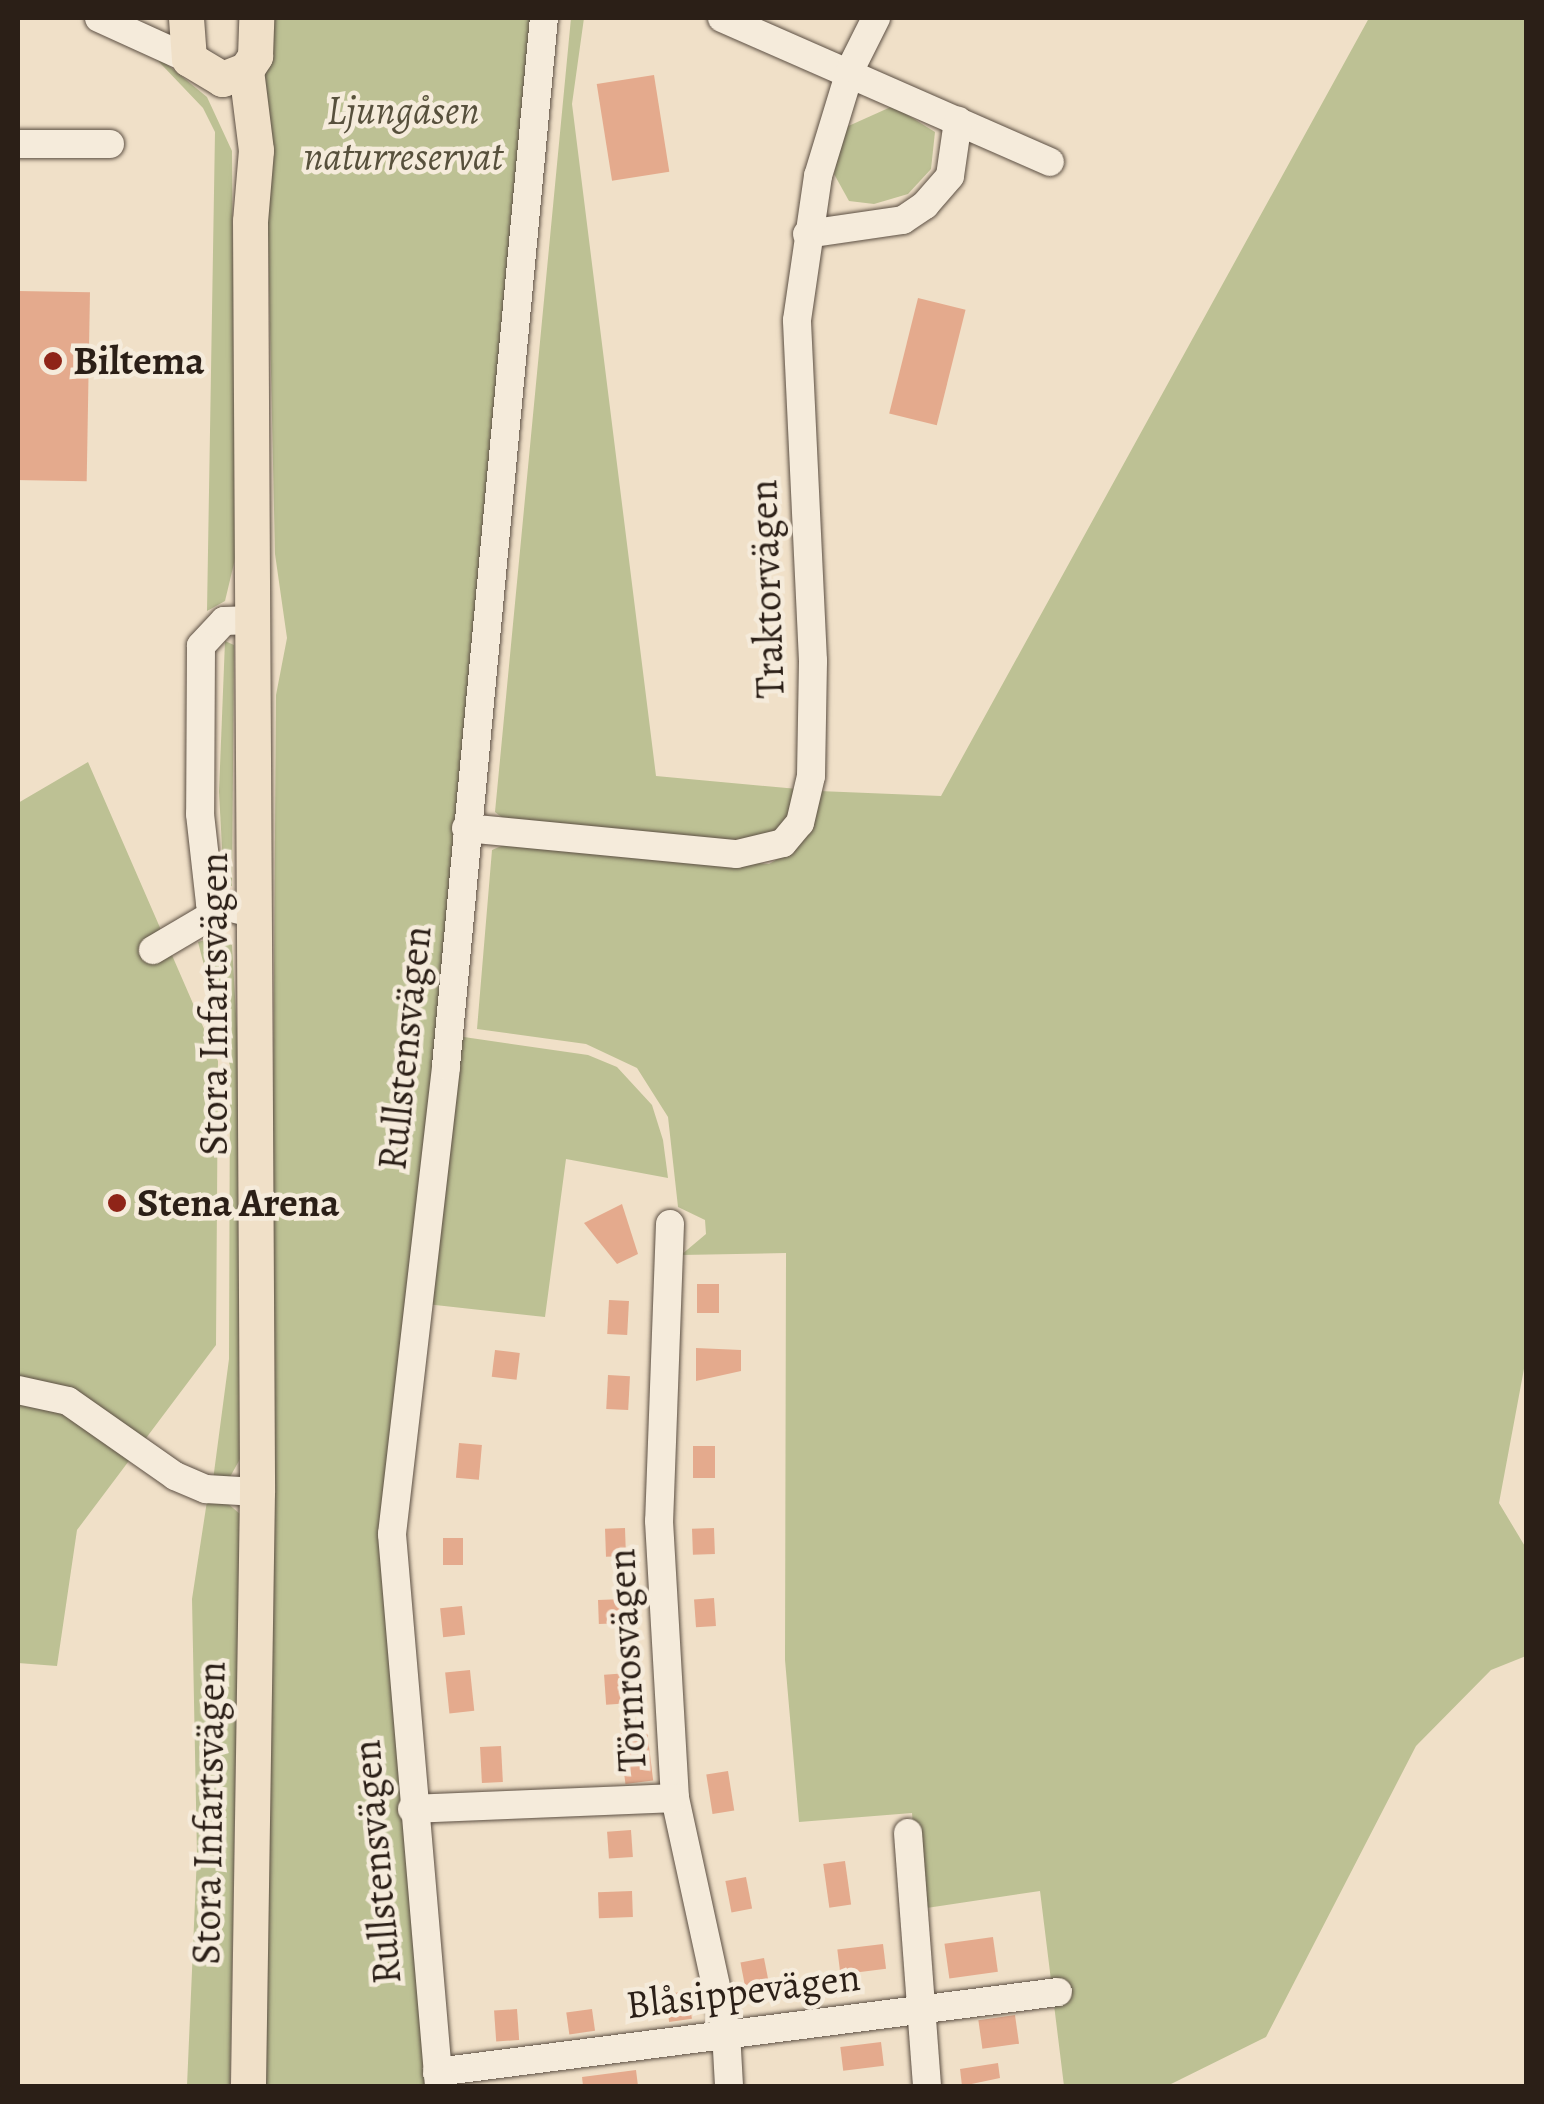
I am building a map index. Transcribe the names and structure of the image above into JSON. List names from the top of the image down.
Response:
{
  "streets": {
    "main road": ["Stora Infartsvägen"],
    "street": [
      "Traktorvägen",
      "Rullstensvägen",
      "Törnrosvägen",
      "Blåsippevägen"
    ]
  },
  "crossings": [
    ["Traktorvägen", "Rullstensvägen"],
    ["Rullstensvägen", "Blåsippevägen"],
    ["Törnrosvägen", "Blåsippevägen"]
  ],
  "parks": ["Ljungåsen naturreservat"],
  "places": ["Biltema", "Stena Arena"]
}
